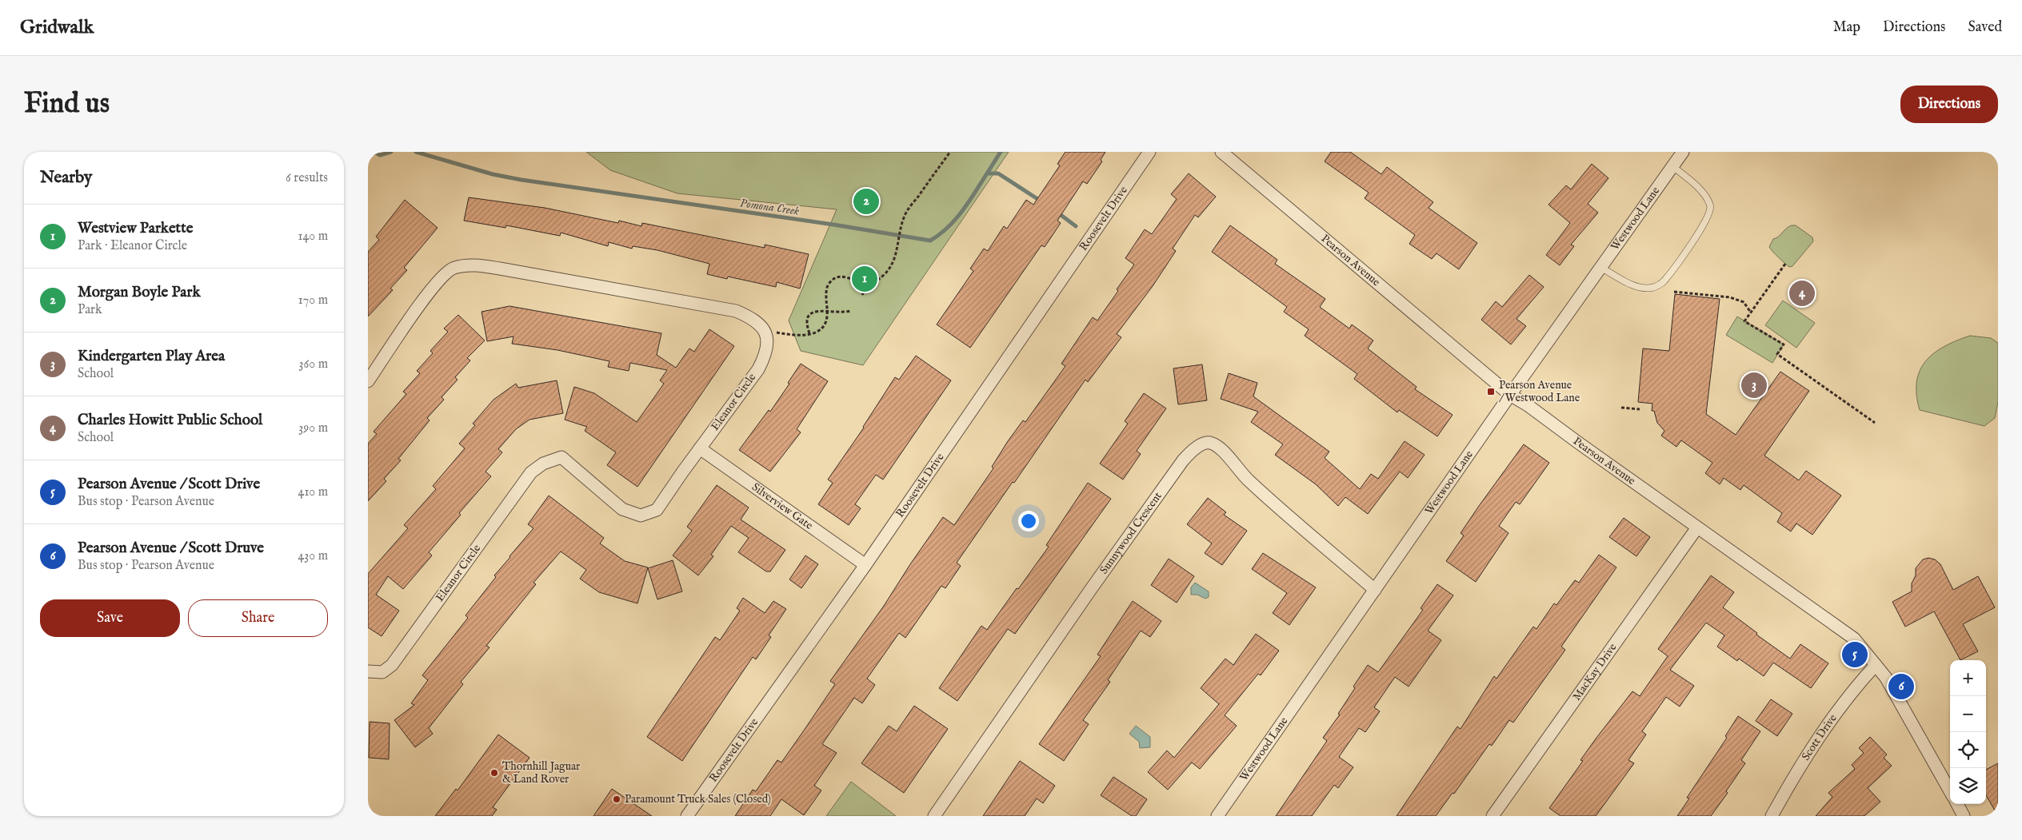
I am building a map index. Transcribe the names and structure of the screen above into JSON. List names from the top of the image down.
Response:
{
  "streets": {
    "street": [
      "Roosevelt Drive",
      "Westwood Lane",
      "Pearson Avenue",
      "Eleanor Circle",
      "Silverview Gate",
      "Sunnywood Crescent",
      "MacKay Drive",
      "Scott Drive"
    ]
  },
  "crossings": [
    ["Roosevelt Drive", "Silverview Gate"],
    ["Westwood Lane", "Pearson Avenue"],
    ["Westwood Lane", "Sunnywood Crescent"],
    ["Pearson Avenue", "MacKay Drive"],
    ["Pearson Avenue", "Scott Drive"],
    ["Eleanor Circle", "Silverview Gate"]
  ],
  "water": ["Pomona Creek"],
  "places": {
    "transit": ["Pearson Avenue / Westwood Lane"],
    "other": ["Thornhill Jaguar & Land Rover", "Paramount Truck Sales (Closed)"]
  },
  "page": {
    "header": "Gridwalk",
    "nav": ["Map", "Directions", "Saved"],
    "buttons": [
      "Directions",
      ["Save", "Share"]
    ],
    "title": "Find us",
    "heading": ["Nearby", "6 results"],
    "pins": [
      "2",
      "1",
      "4",
      "3",
      "5",
      "6"
    ],
    "list": [
      {
        "mark": "1",
        "name": "Westview Parkette",
        "note": "Park · Eleanor Circle",
        "value": "140 m"
      },
      {
        "mark": "2",
        "name": "Morgan Boyle Park",
        "note": "Park",
        "value": "170 m"
      },
      {
        "mark": "3",
        "name": "Kindergarten Play Area",
        "note": "School",
        "value": "360 m"
      },
      {
        "mark": "4",
        "name": "Charles Howitt Public School",
        "note": "School",
        "value": "390 m"
      },
      {
        "mark": "5",
        "name": "Pearson Avenue / Scott Drive",
        "note": "Bus stop · Pearson Avenue",
        "value": "410 m"
      },
      {
        "mark": "6",
        "name": "Pearson Avenue / Scott Druve",
        "note": "Bus stop · Pearson Avenue",
        "value": "430 m"
      }
    ],
    "map_buttons": ["+", "−"]
  }
}
